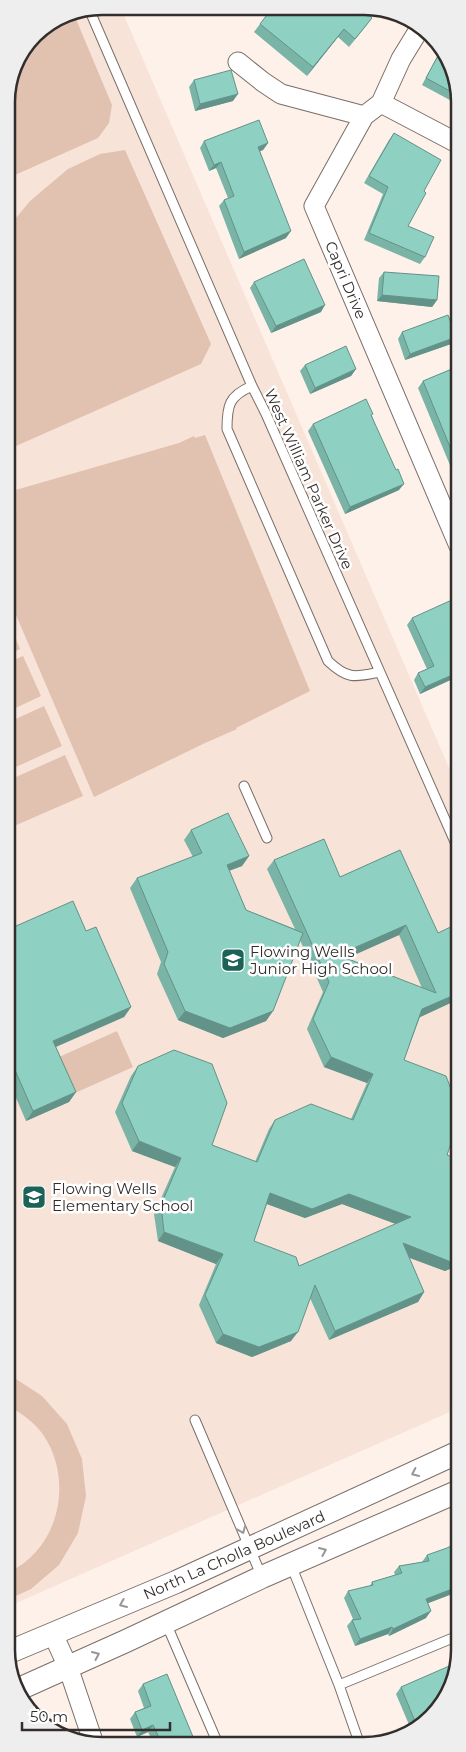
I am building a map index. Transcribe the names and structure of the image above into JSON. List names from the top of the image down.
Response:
{
  "streets": {
    "street": ["Capri Drive", "North La Cholla Boulevard"],
    "lane": ["West William Parker Drive"]
  },
  "places": {
    "school or university": ["Flowing Wells Junior High School", "Flowing Wells Elementary School"]
  },
  "scale_bar": "50 m"
}
